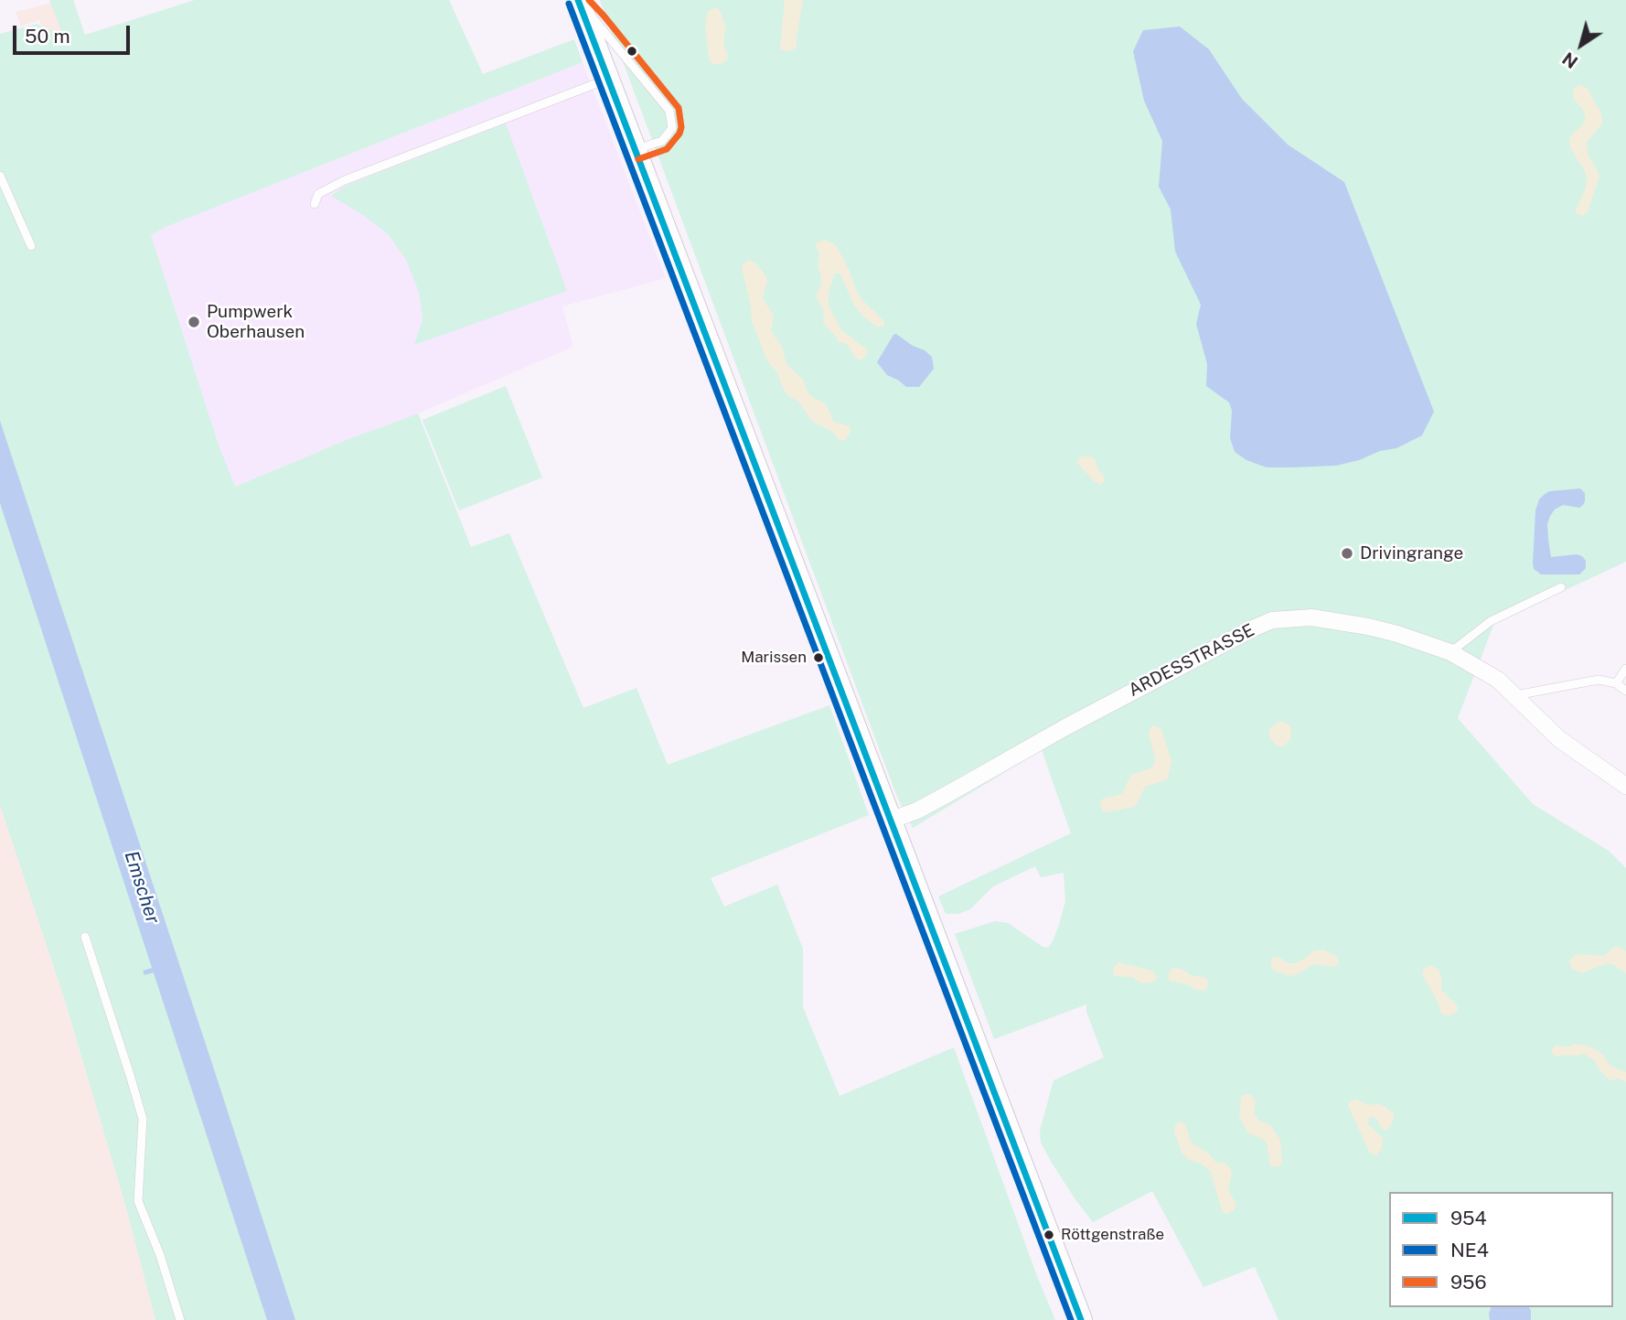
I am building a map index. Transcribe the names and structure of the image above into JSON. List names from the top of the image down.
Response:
{
  "streets": {
    "street": ["ARDESSTRASSE"]
  },
  "water": ["Emscher"],
  "places": [
    "Pumpwerk Oberhausen",
    "Drivingrange",
    "Marissen",
    "Röttgenstraße"
  ],
  "lines": ["transit line 954", "transit line 956", "transit line NE4"],
  "legend": ["954", "NE4", "956"],
  "scale_bar": "50 m",
  "north": "bottom left"
}
